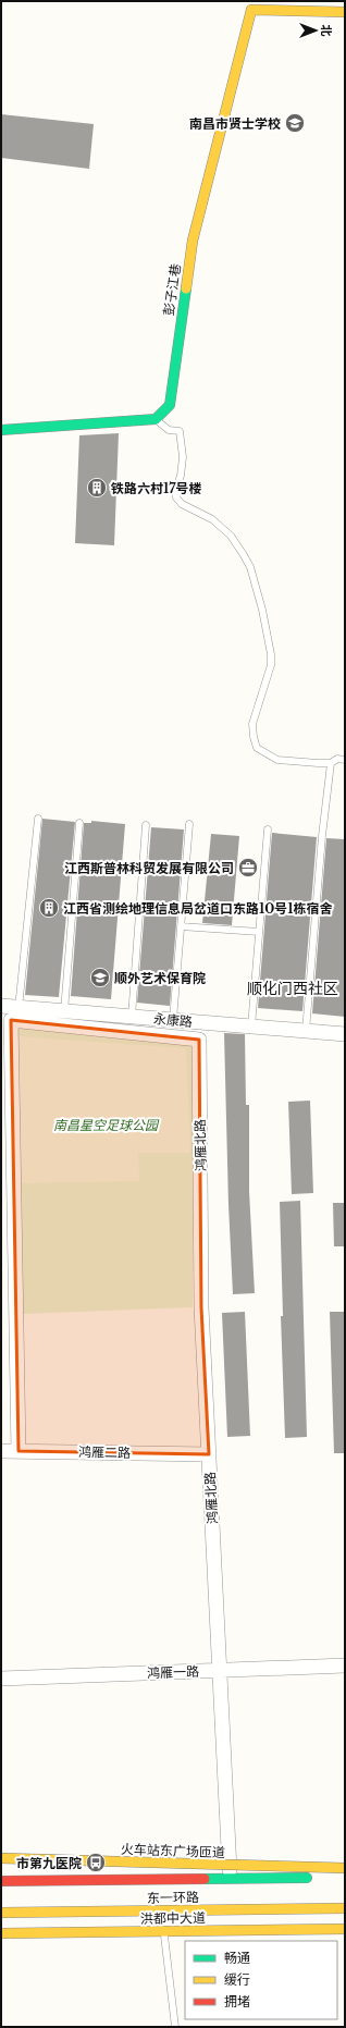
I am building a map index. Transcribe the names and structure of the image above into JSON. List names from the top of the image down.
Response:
{
  "streets": {
    "main road": [
      "彭子江巷",
      "火车站东广场匝道",
      "东一环路",
      "洪都中大道"
    ],
    "street": [
      "永康路",
      "鸿雁北路",
      "鸿雁二路",
      "鸿雁一路"
    ]
  },
  "crossings": [
    ["鸿雁北路", "鸿雁二路"],
    ["鸿雁北路", "鸿雁一路"]
  ],
  "districts": ["顺化门西社区"],
  "parks": ["南昌星空足球公园"],
  "places": {
    "school or university": ["南昌市贤士学校", "顺外艺术保育院"],
    "building": ["铁路六村17号楼", "江西省测绘地理信息局岔道口东路10号1栋宿舍"],
    "office": ["江西斯普林科贸发展有限公司"],
    "bus stop": ["市第九医院"]
  },
  "legend": ["畅通", "缓行", "拥堵"],
  "north": "right"
}
